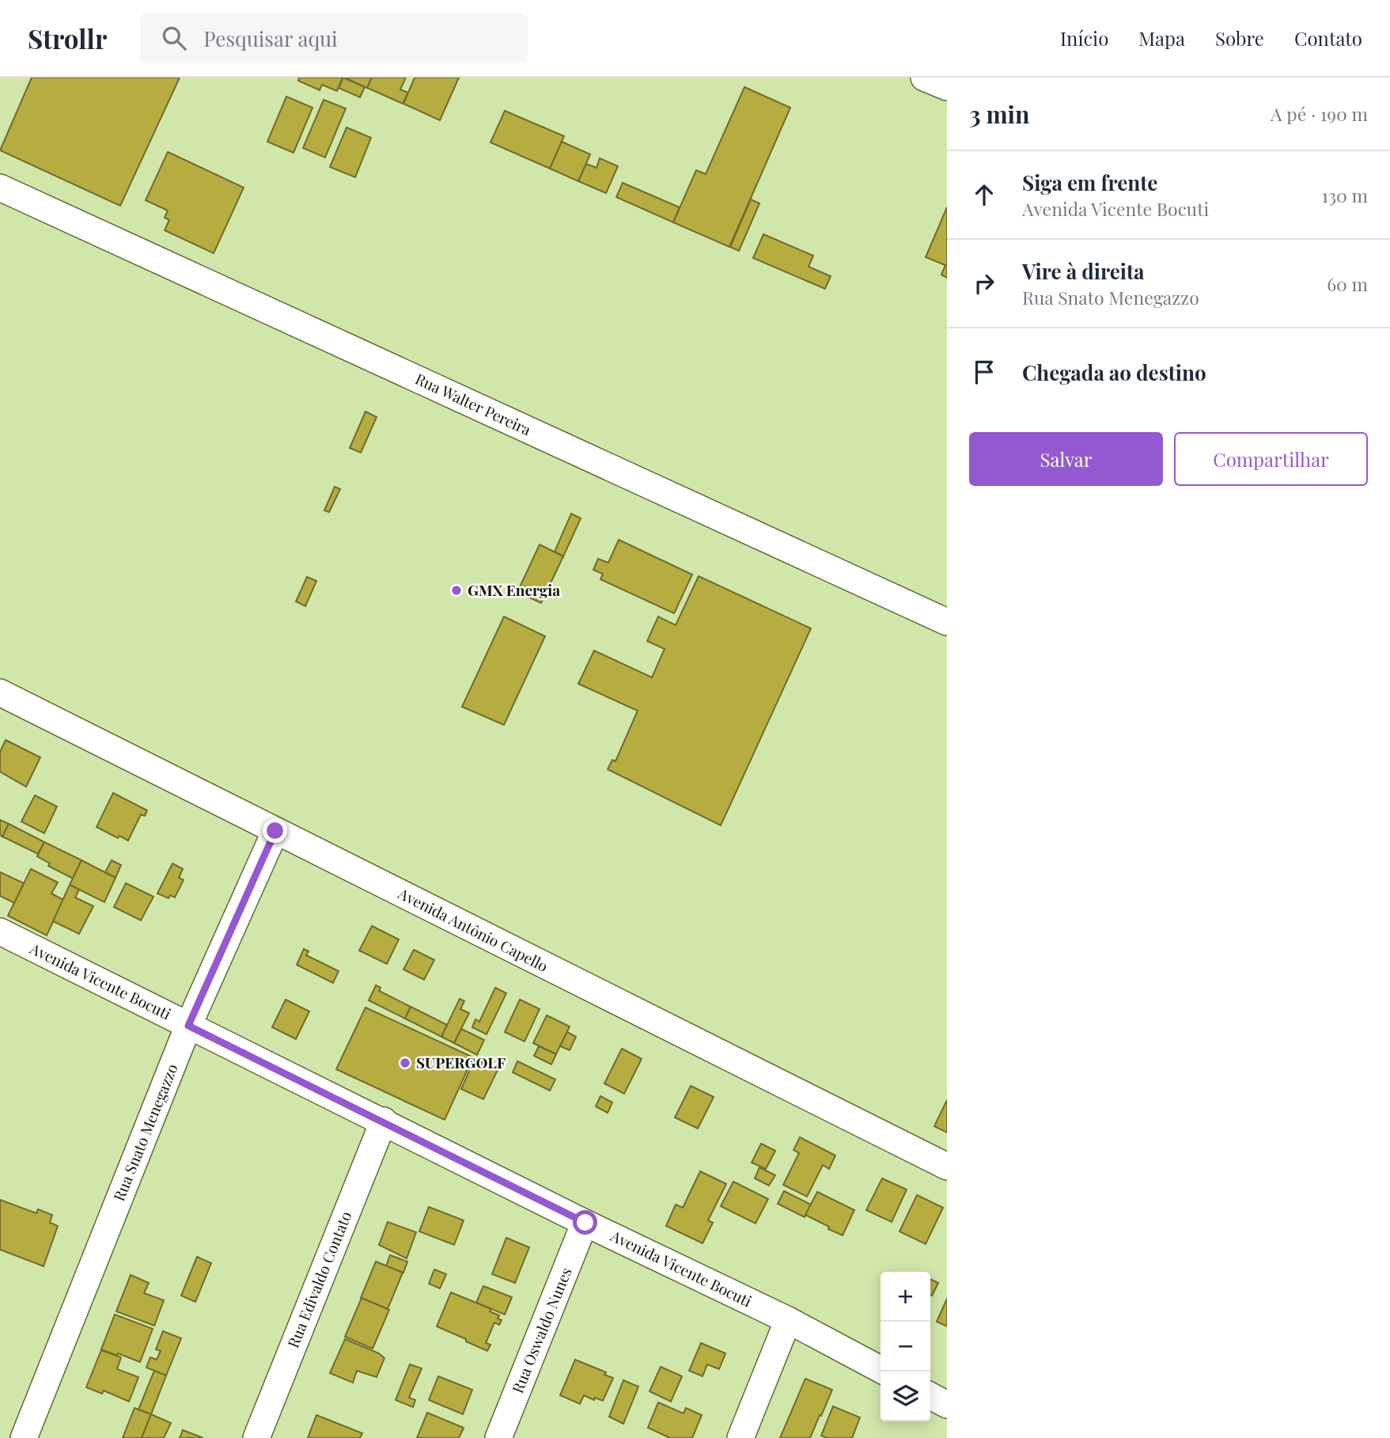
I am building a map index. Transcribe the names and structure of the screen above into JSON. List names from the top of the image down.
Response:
{
  "streets": {
    "street": [
      "Rua Walter Pereira",
      "Avenida Antônio Capello",
      "Avenida Vicente Bocuti",
      "Rua Snato Menegazzo",
      "Rua Edivaldo Contato",
      "Rua Oswaldo Nunes"
    ]
  },
  "crossings": [
    ["Avenida Antônio Capello", "Rua Snato Menegazzo"],
    ["Avenida Vicente Bocuti", "Rua Snato Menegazzo"],
    ["Avenida Vicente Bocuti", "Rua Edivaldo Contato"],
    ["Avenida Vicente Bocuti", "Rua Oswaldo Nunes"]
  ],
  "places": ["GMX Energia", "SUPERGOLF"],
  "page": {
    "header": "Strollr",
    "search": "Pesquisar aqui",
    "nav": [
      "Início",
      "Mapa",
      "Sobre",
      "Contato"
    ],
    "heading": ["3 min", "A pé · 190 m"],
    "list": [
      ["Siga em frente", "Avenida Vicente Bocuti", "130 m"],
      ["Vire à direita", "Rua Snato Menegazzo", "60 m"],
      "Chegada ao destino"
    ],
    "buttons": ["Salvar", "Compartilhar"],
    "map_buttons": ["+", "−"]
  }
}
